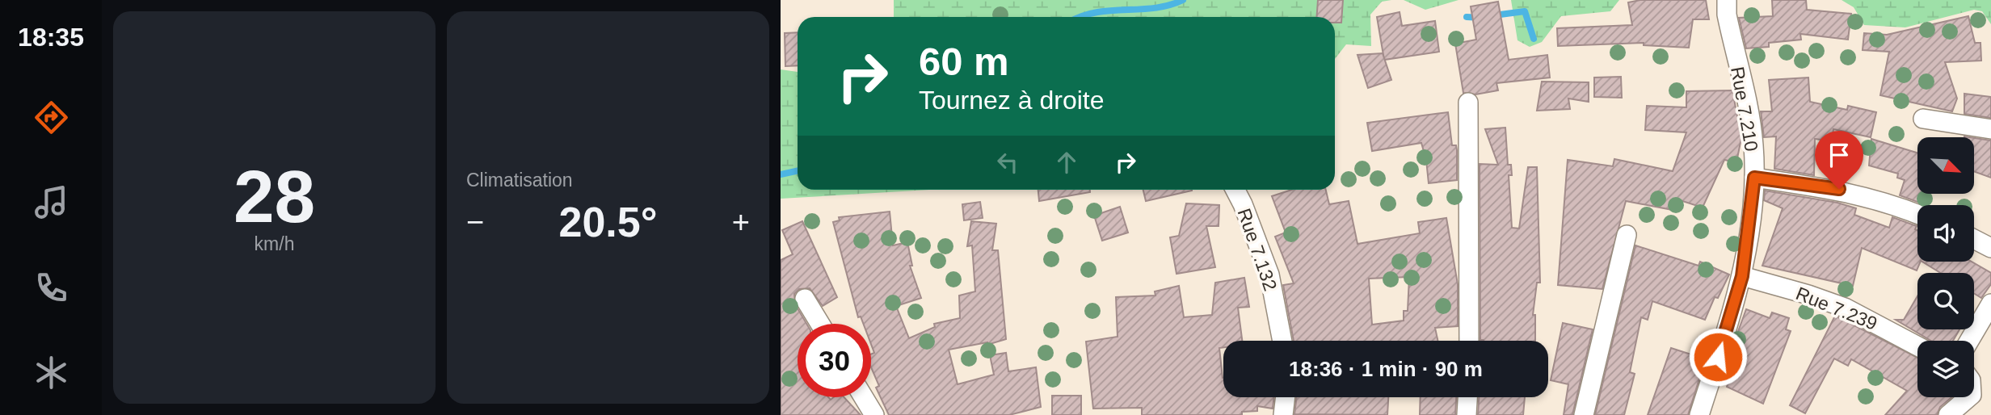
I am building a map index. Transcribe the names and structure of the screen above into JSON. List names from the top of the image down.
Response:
{
  "streets": {
    "street": ["Rue 7.210", "Rue 7.132", "Rue 7.239"]
  },
  "crossings": [
    ["Rue 7.210", "Rue 7.239"]
  ],
  "north": "bottom right",
  "page": {
    "tabs": "18:35",
    "tile": [
      ["28", "km/h"],
      "Climatisation"
    ],
    "turn": ["60 m", "Tournez à droite"],
    "heat": ["−", "20.5°", "+"],
    "limit": "30",
    "trip": "18:36 · 1 min · 90 m"
  }
}
